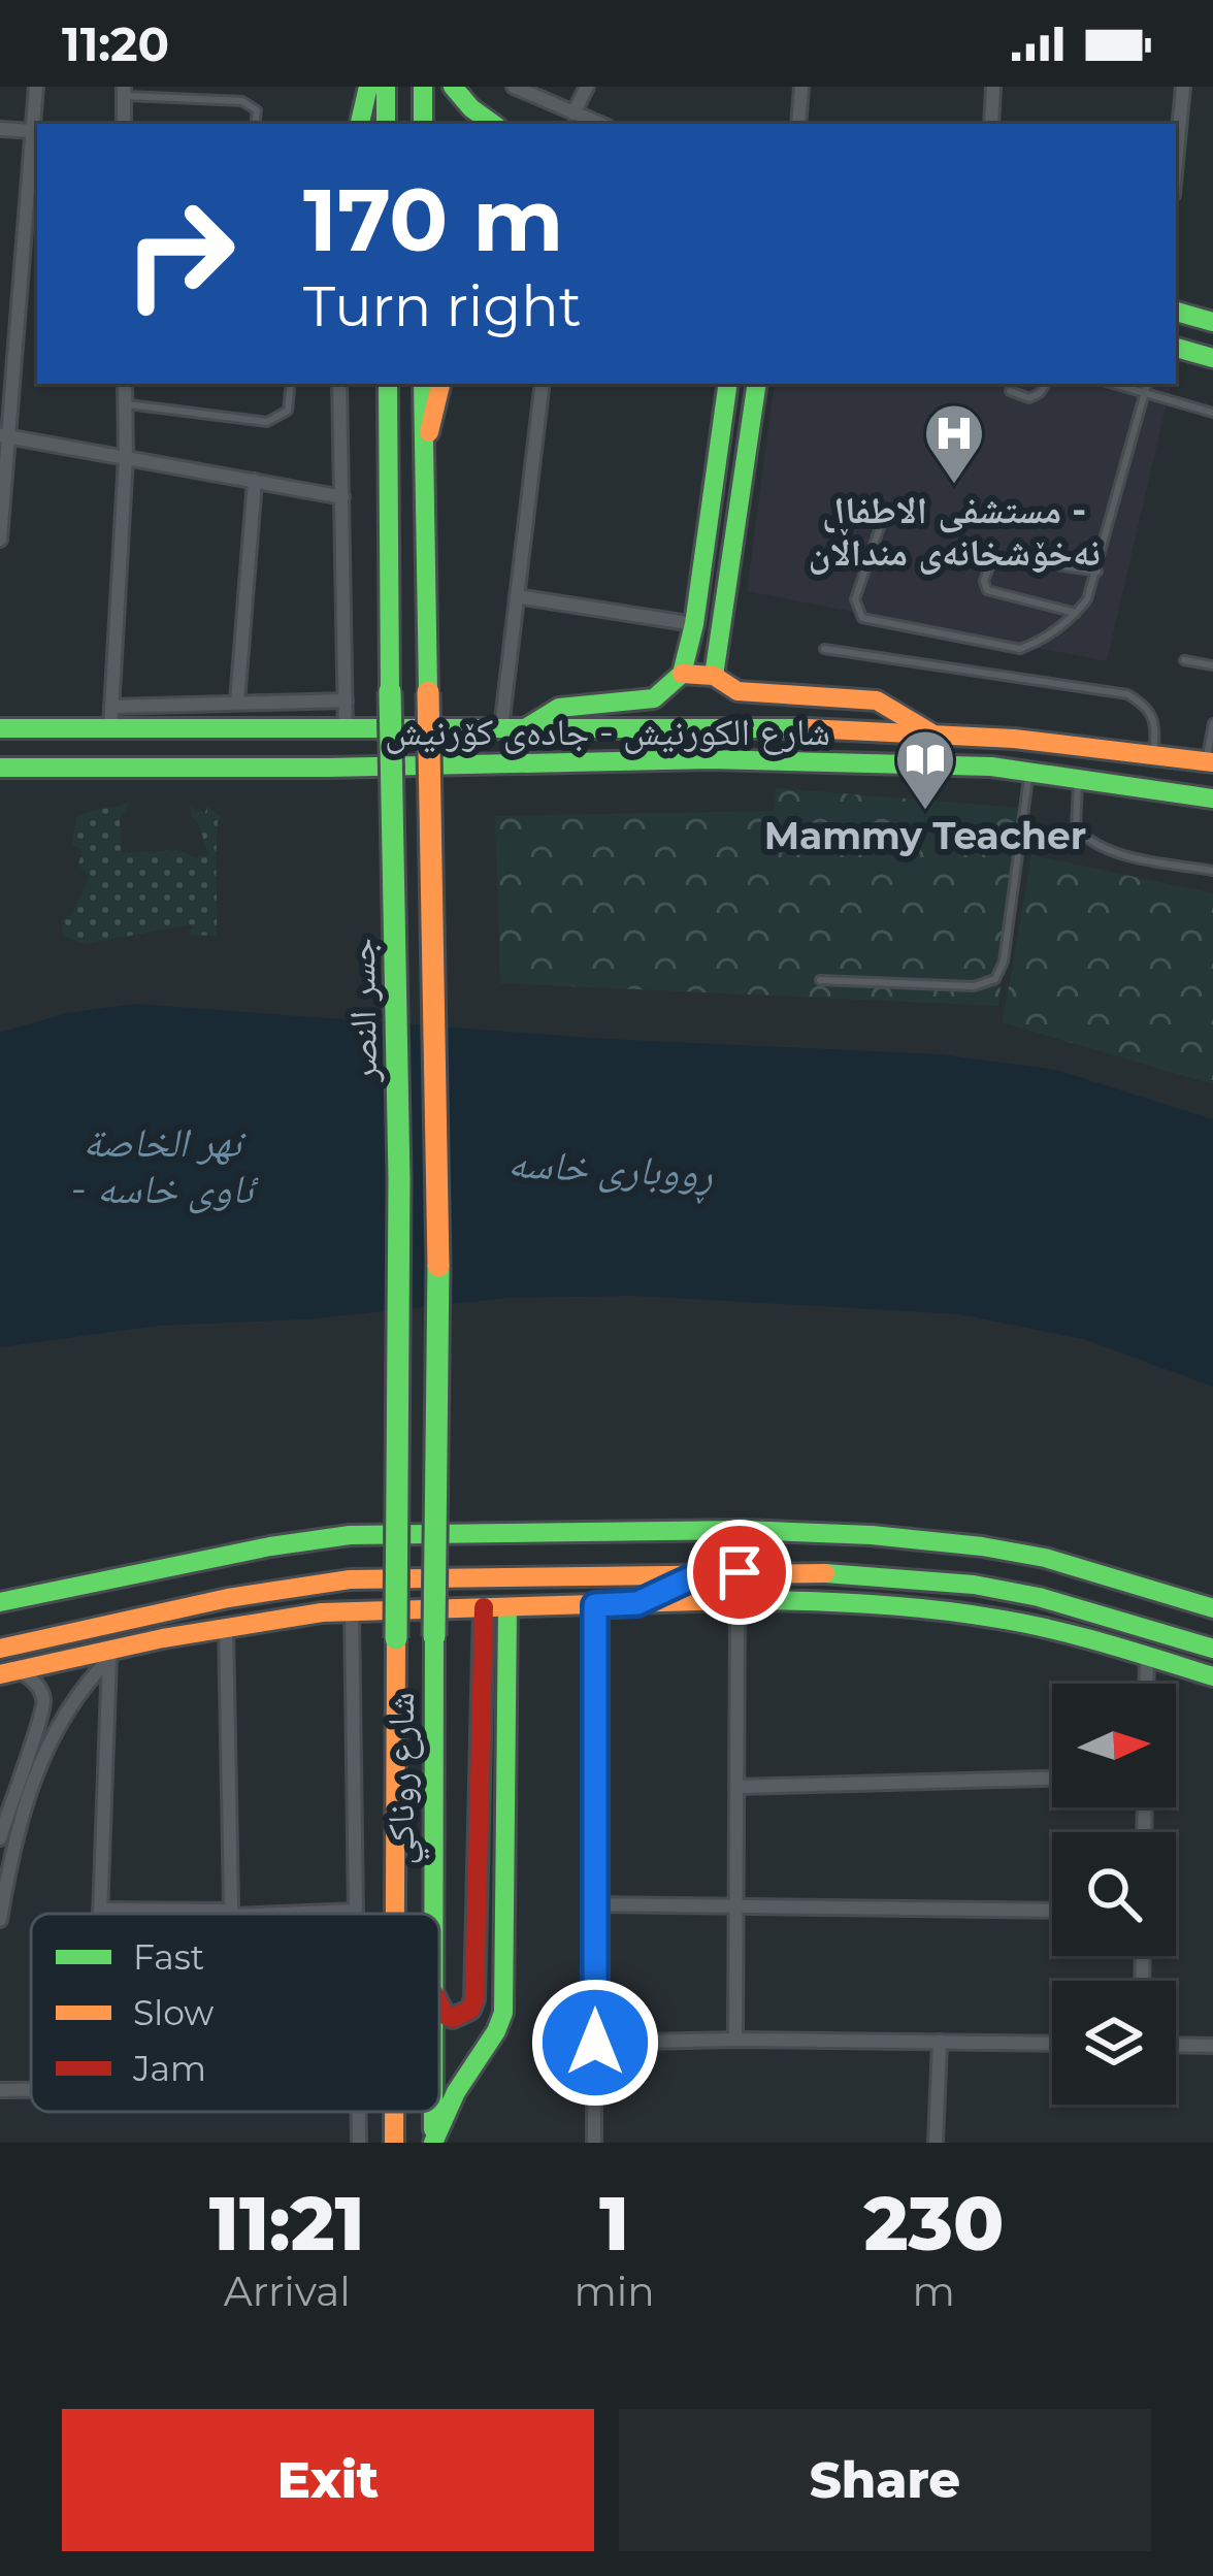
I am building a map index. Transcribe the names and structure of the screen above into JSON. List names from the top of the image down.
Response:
{
  "streets": {
    "main road": ["شارع الكورنيش - جادەی کۆرنیش", "جسر النصر", "شارع روناكي"]
  },
  "crossings": [
    ["جسر النصر", "شارع روناكي"]
  ],
  "water": ["نهر الخاصة - ئاوی خاسە", "ڕووباری خاسە"],
  "places": {
    "hospital": ["مستشفى الاطفال - نەخۆشخانەی منداڵان"],
    "library": ["Mammy Teacher"]
  },
  "legend": ["Fast", "Slow", "Jam"],
  "north": "right",
  "page": {
    "status": "11:20",
    "turn": ["170 m", "Turn right"],
    "eta": [
      "11:21",
      "Arrival",
      "1",
      "min",
      "230",
      "m"
    ],
    "buttons": ["Exit", "Share"]
  }
}
